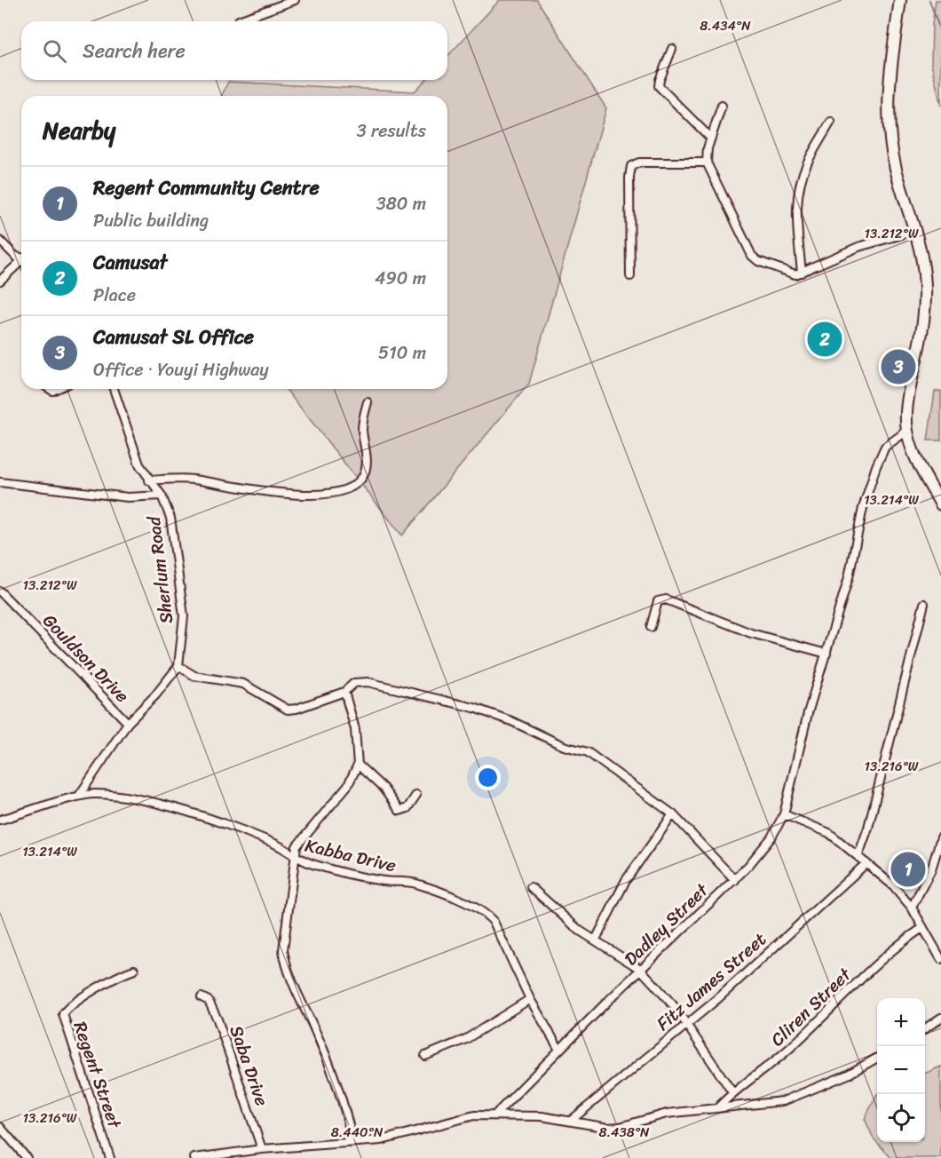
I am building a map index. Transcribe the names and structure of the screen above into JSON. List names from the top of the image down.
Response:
{
  "streets": {
    "street": [
      "Sherlum Road",
      "Gouldson Drive",
      "Kabba Drive",
      "Dadley Street",
      "Fitz James Street",
      "Cliren Street",
      "Saba Drive",
      "Regent Street"
    ]
  },
  "crossings": [
    ["Kabba Drive", "Dadley Street"]
  ],
  "page": {
    "search": "Search here",
    "heading": ["Nearby", "3 results"],
    "list": [
      {
        "mark": "1",
        "name": "Regent Community Centre",
        "note": "Public building",
        "value": "380 m"
      },
      {
        "mark": "2",
        "name": "Camusat",
        "note": "Place",
        "value": "490 m"
      },
      {
        "mark": "3",
        "name": "Camusat SL Office",
        "note": "Office · Youyi Highway",
        "value": "510 m"
      }
    ],
    "pins": ["2", "3", "1"],
    "map_buttons": ["+", "−"]
  },
  "coordinates": [
    "8.434°N",
    "13.212°W",
    "13.214°W",
    "13.216°W",
    "8.440°N",
    "8.438°N"
  ]
}
